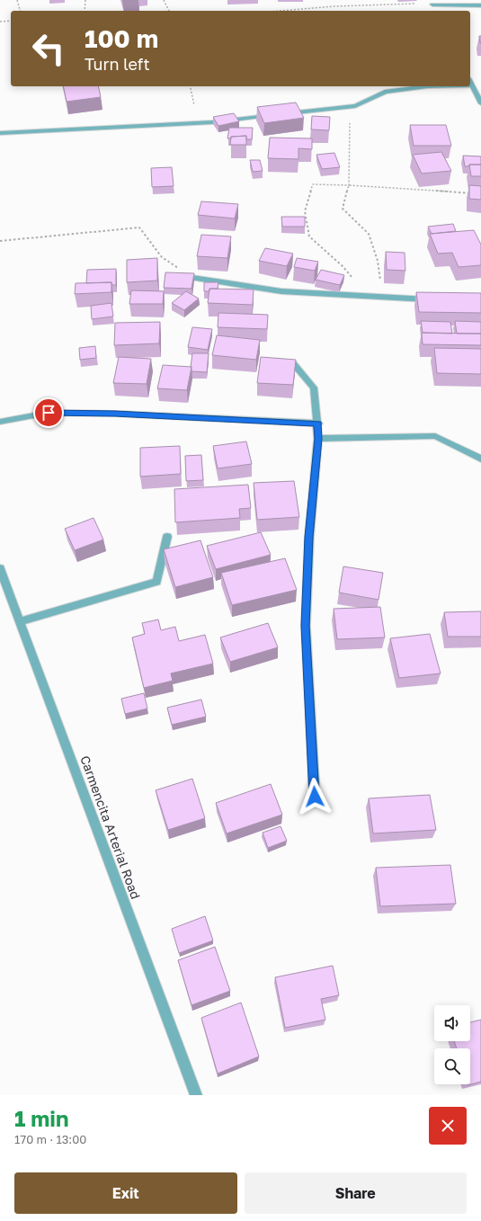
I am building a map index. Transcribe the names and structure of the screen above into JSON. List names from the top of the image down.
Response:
{
  "streets": {
    "street": ["Carmencita Arterial Road"]
  },
  "page": {
    "turn": ["100 m", "Turn left"],
    "heading": ["1 min", "170 m · 13:00"],
    "buttons": ["Exit", "Share"]
  }
}
